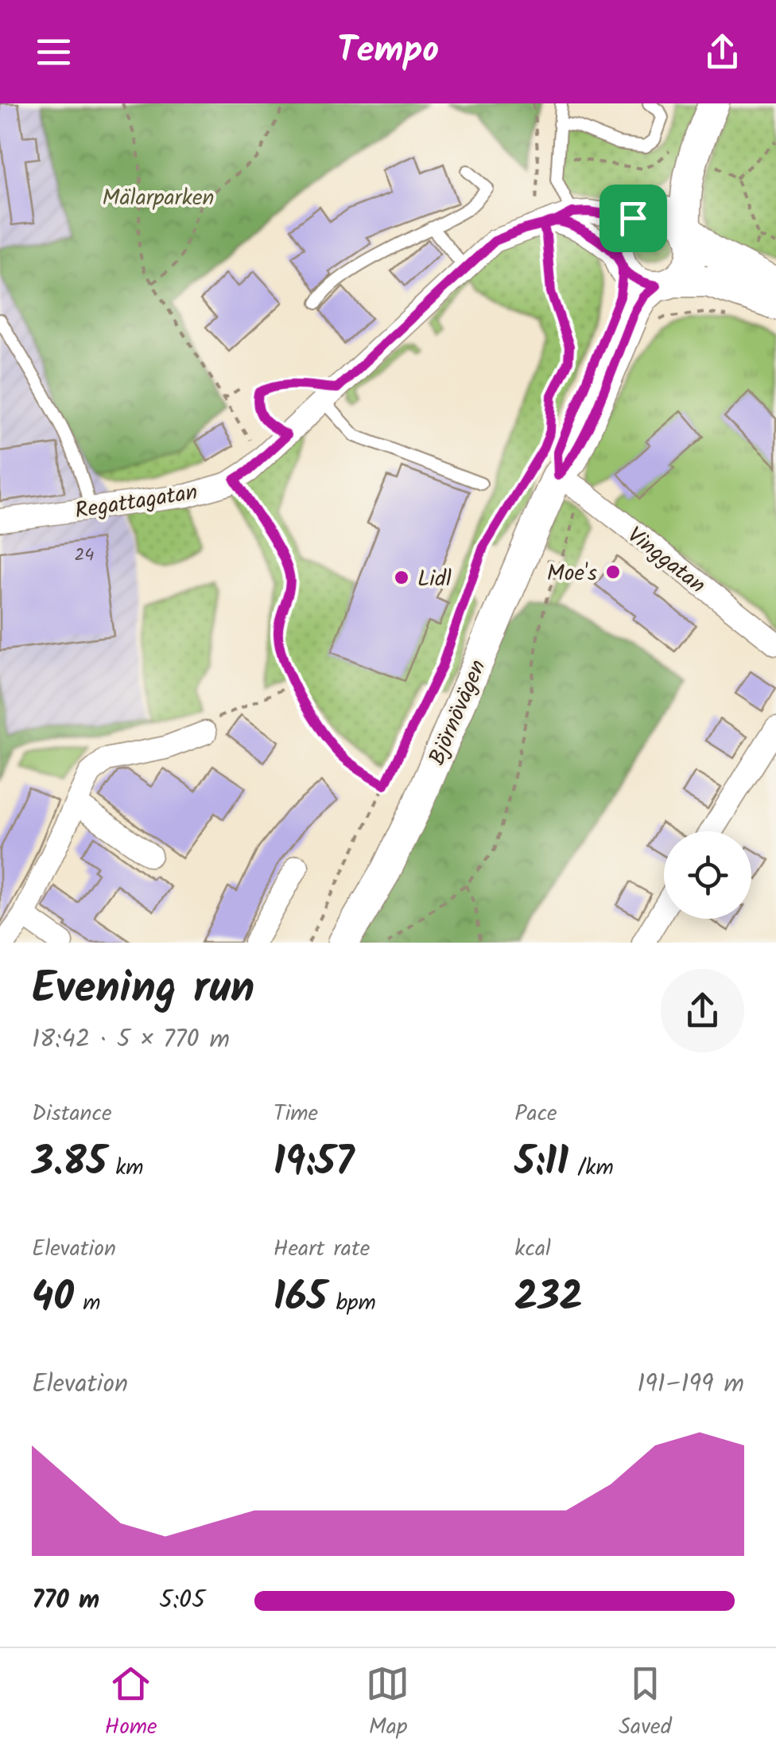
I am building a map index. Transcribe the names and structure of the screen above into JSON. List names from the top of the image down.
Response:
{
  "streets": {
    "main road": ["Björnövägen"],
    "street": ["Regattagatan", "Vinggatan"]
  },
  "crossings": [
    ["Regattagatan", "Björnövägen"],
    ["Vinggatan", "Björnövägen"]
  ],
  "parks": ["Mälarparken"],
  "places": ["Moe's", "Lidl"],
  "house_numbers": ["24"],
  "page": {
    "header": "Tempo",
    "heading": ["Evening run", "18:42 · 5 × 770 m"],
    "stats": [
      ["Distance", "3.85 km"],
      ["Time", "19:57"],
      ["Pace", "5:11 /km"],
      ["Elevation", "40 m"],
      ["Heart rate", "165 bpm"],
      ["kcal", "232"]
    ],
    "chart": ["Elevation", "191–199 m"],
    "list": [
      {
        "name": "770 m",
        "note": "5:05"
      }
    ],
    "tabs": ["Home", "Map", "Saved"]
  }
}
